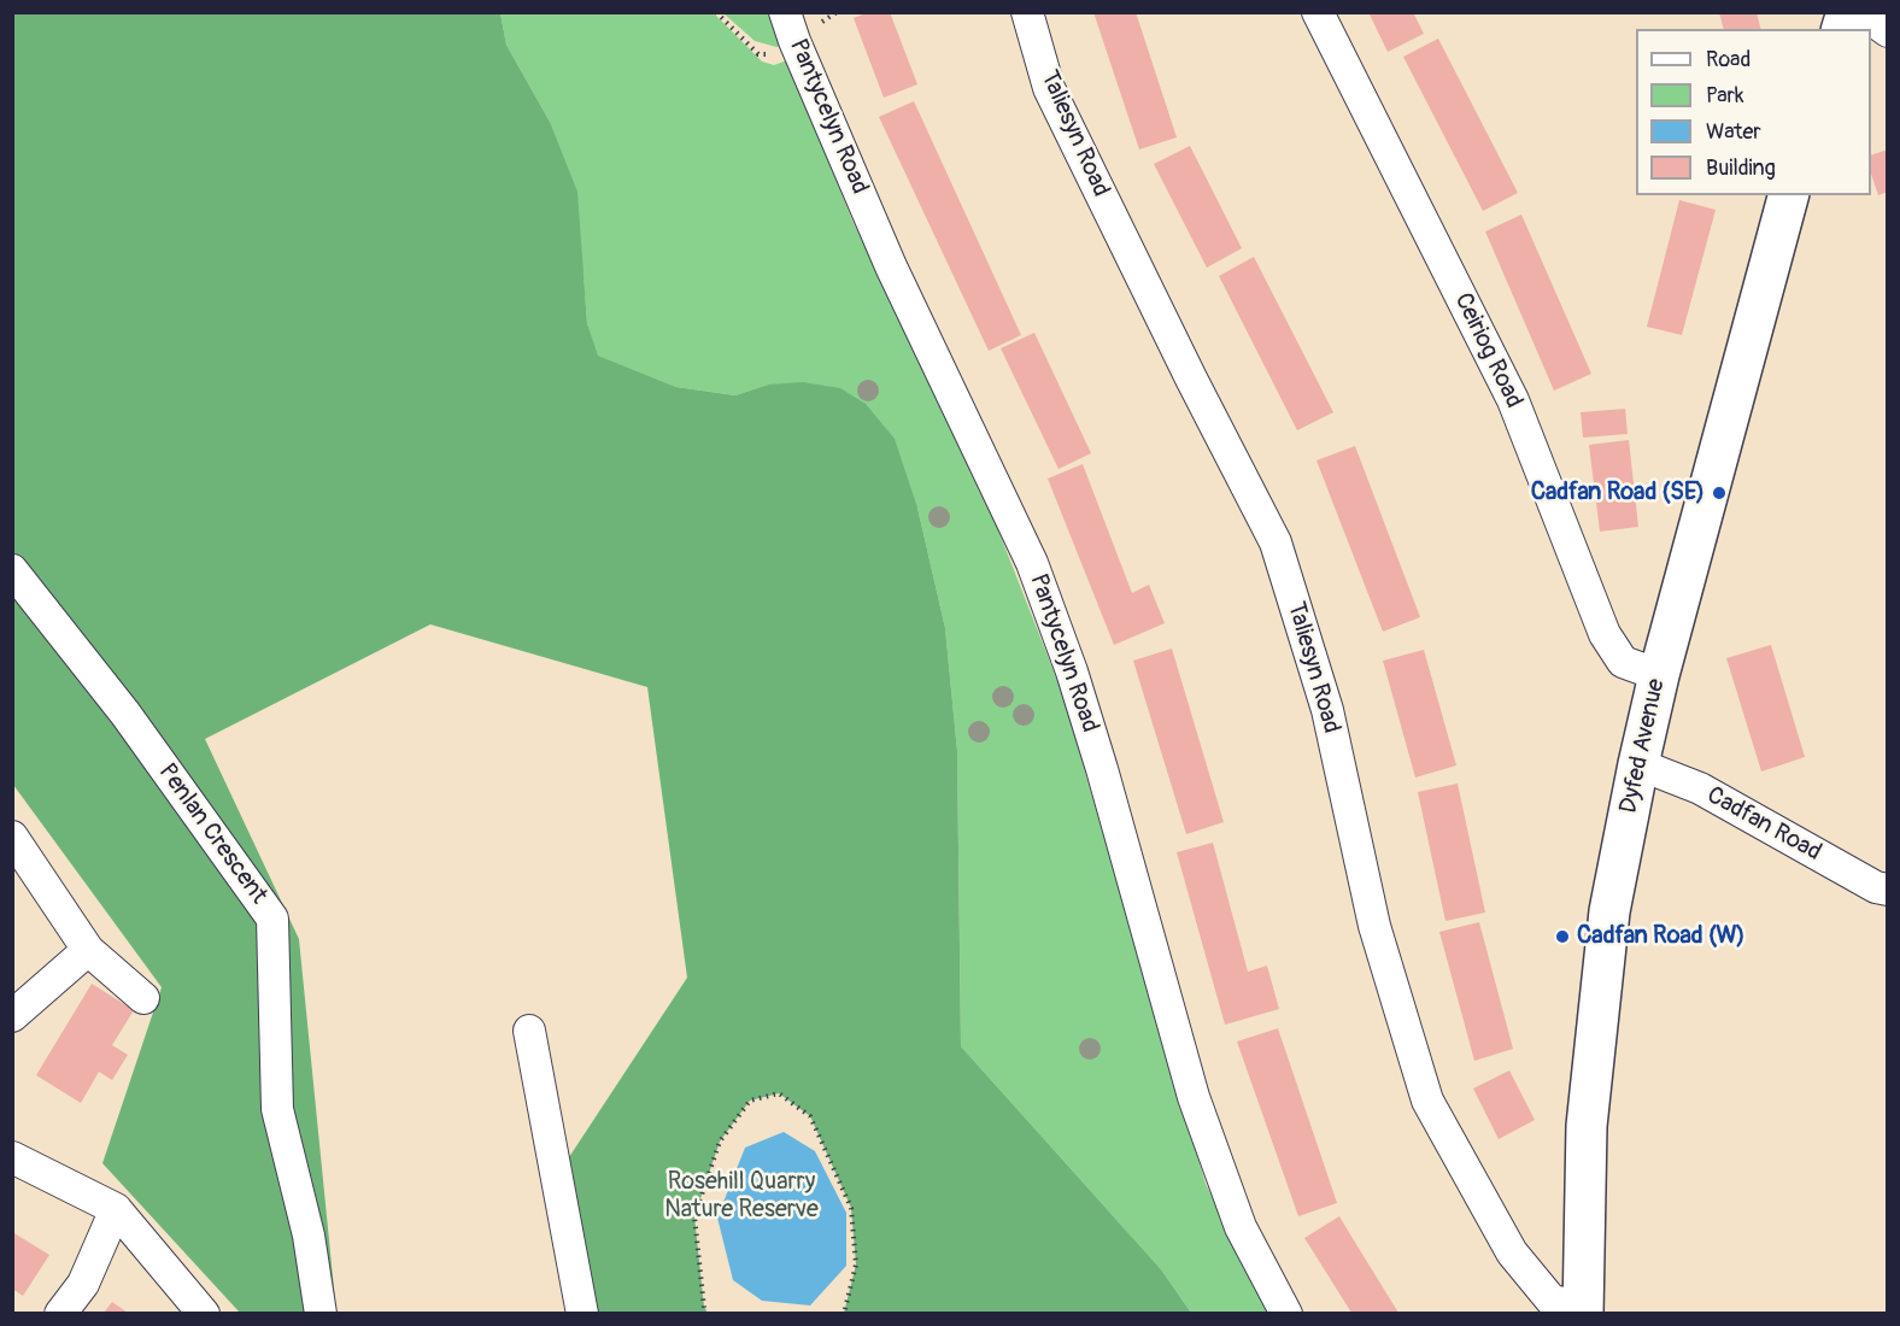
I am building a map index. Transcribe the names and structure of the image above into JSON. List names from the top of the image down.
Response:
{
  "streets": {
    "street": [
      "Pantycelyn Road",
      "Taliesyn Road",
      "Ceiriog Road",
      "Dyfed Avenue",
      "Cadfan Road",
      "Penlan Crescent"
    ]
  },
  "crossings": [
    ["Taliesyn Road", "Dyfed Avenue"],
    ["Ceiriog Road", "Dyfed Avenue"],
    ["Dyfed Avenue", "Cadfan Road"]
  ],
  "parks": ["Rosehill Quarry Nature Reserve"],
  "places": ["Cadfan Road (SE)", "Cadfan Road (W)"],
  "legend": [
    "Road",
    "Park",
    "Water",
    "Building"
  ]
}
